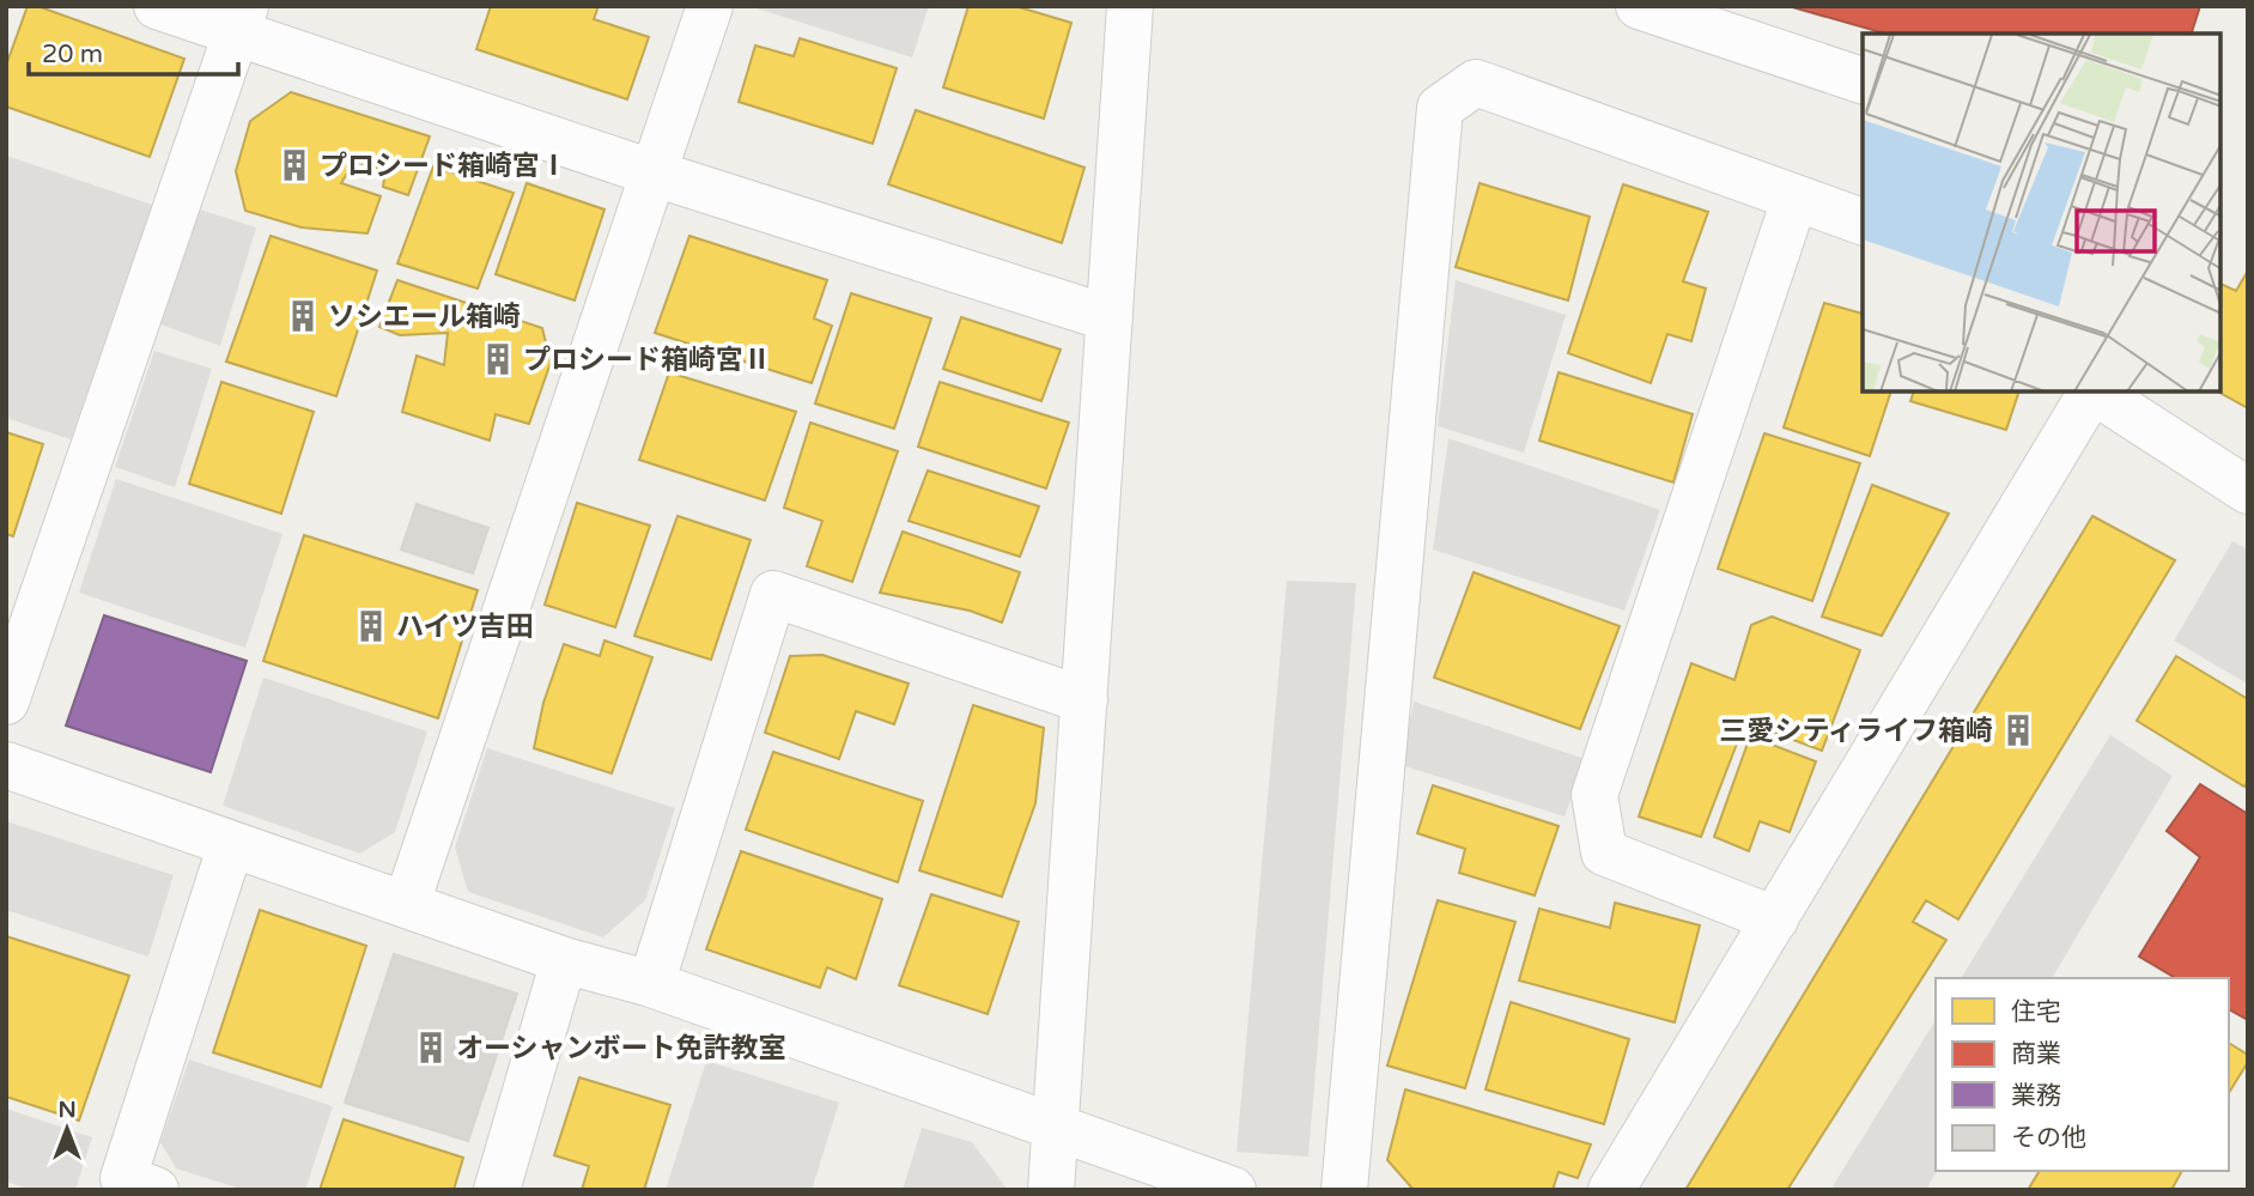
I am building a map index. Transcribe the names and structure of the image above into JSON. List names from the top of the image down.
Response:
{
  "places": {
    "building": [
      "プロシード箱崎宮Ⅰ",
      "ソシエール箱崎",
      "プロシード箱崎宮Ⅱ",
      "ハイツ吉田",
      "三愛シティライフ箱崎",
      "オーシャンボート免許教室"
    ]
  },
  "legend": [
    "住宅",
    "商業",
    "業務",
    "その他"
  ],
  "scale_bar": "20 m",
  "north": "top"
}
